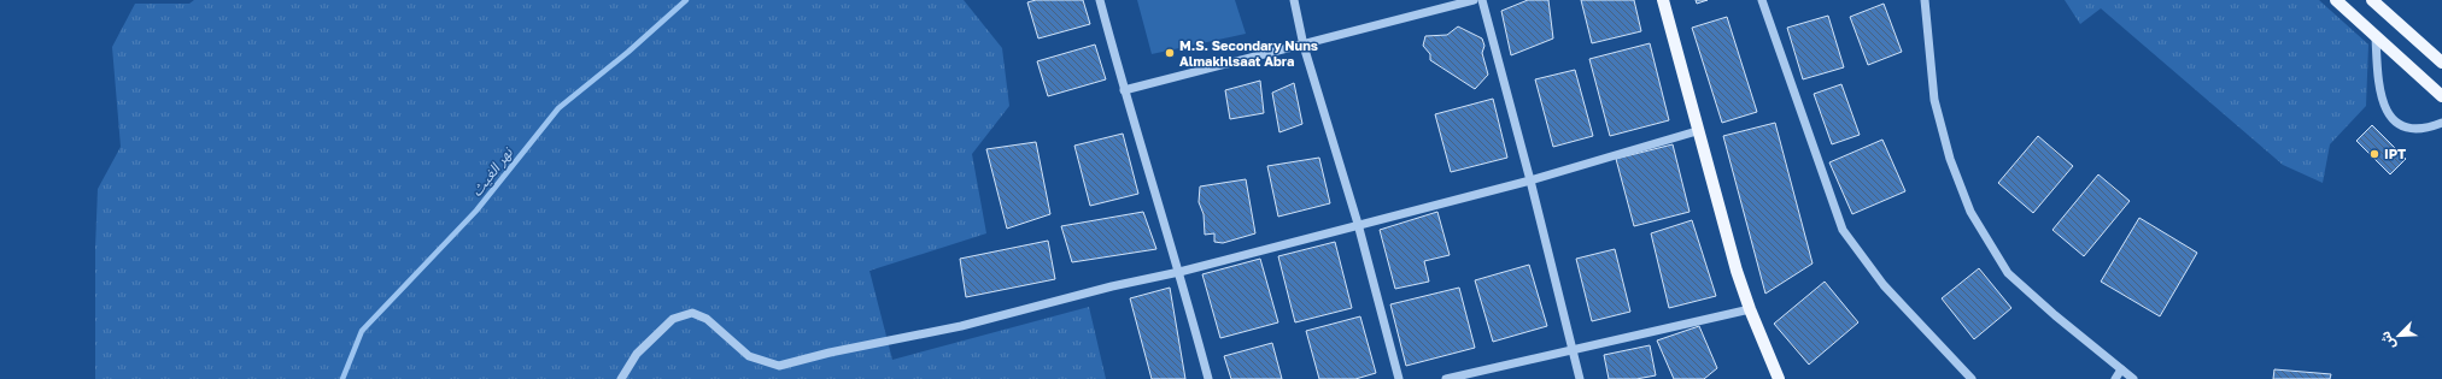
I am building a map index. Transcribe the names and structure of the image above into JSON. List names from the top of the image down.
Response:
{
  "water": ["نهر الغيث"],
  "places": ["M.S. Secondary Nuns Almakhlsaat Abra", "IPT"],
  "north": "bottom left"
}
